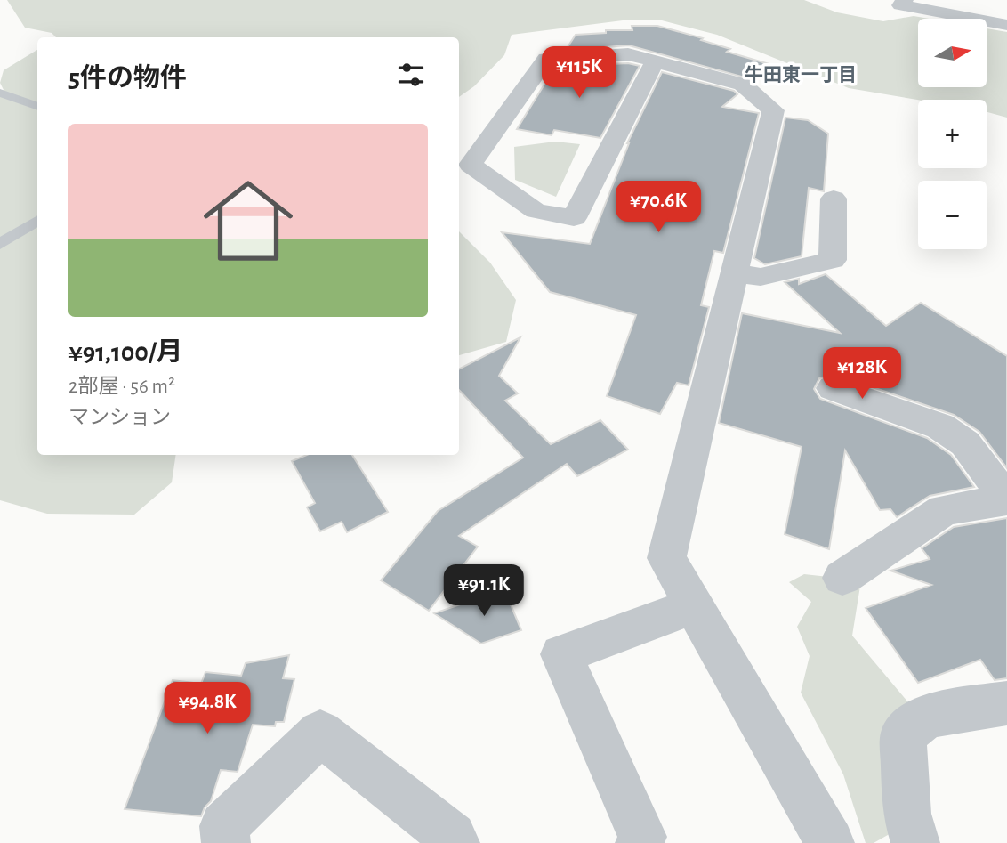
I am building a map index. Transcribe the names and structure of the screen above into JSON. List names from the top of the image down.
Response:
{
  "districts": ["牛田東一丁目"],
  "north": "right",
  "page": {
    "map_buttons": ["+", "−"],
    "heading": "5件の物件",
    "price": [
      "¥115K",
      "¥70.6K",
      "¥128K",
      "¥91.1K",
      "¥94.8K"
    ],
    "list": [
      {
        "name": "¥91,100/月",
        "note": "2部屋 · 56 m² · マンション"
      }
    ]
  }
}
